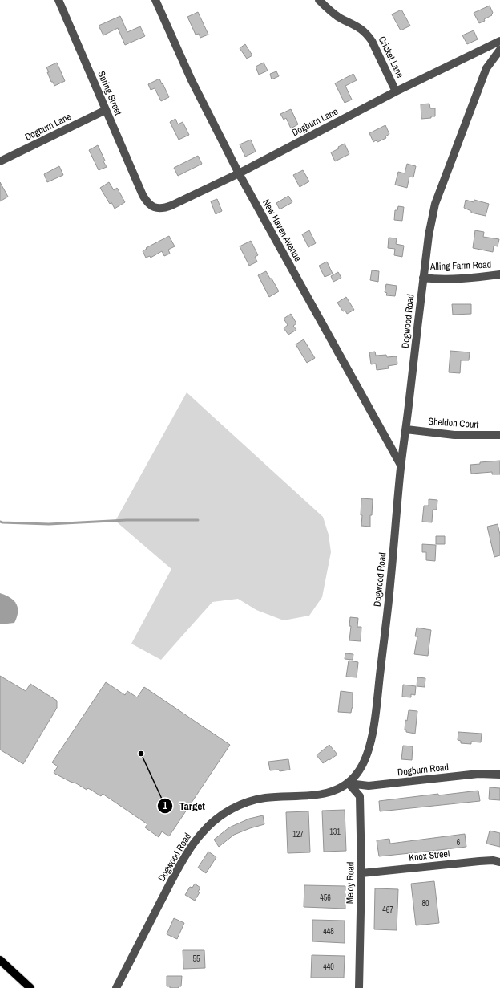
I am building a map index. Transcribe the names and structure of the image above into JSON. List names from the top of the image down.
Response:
{
  "streets": {
    "street": [
      "Cricket Lane",
      "Spring Street",
      "Dogburn Lane",
      "New Haven Avenue",
      "Alling Farm Road",
      "Dogwood Road",
      "Sheldon Court",
      "Dogburn Road",
      "Knox Street",
      "Meloy Road"
    ]
  },
  "crossings": [
    ["Cricket Lane", "Dogburn Lane"],
    ["Spring Street", "Dogburn Lane"],
    ["Dogburn Lane", "New Haven Avenue"],
    ["New Haven Avenue", "Dogwood Road"],
    ["Alling Farm Road", "Dogwood Road"],
    ["Dogwood Road", "Sheldon Court"],
    ["Dogwood Road", "Dogburn Road"],
    ["Dogwood Road", "Meloy Road"],
    ["Dogburn Road", "Meloy Road"],
    ["Knox Street", "Meloy Road"]
  ],
  "places": ["Target"],
  "house_numbers": [
    "131",
    "127",
    "6",
    "456",
    "80",
    "467",
    "448",
    "55",
    "440"
  ]
}
